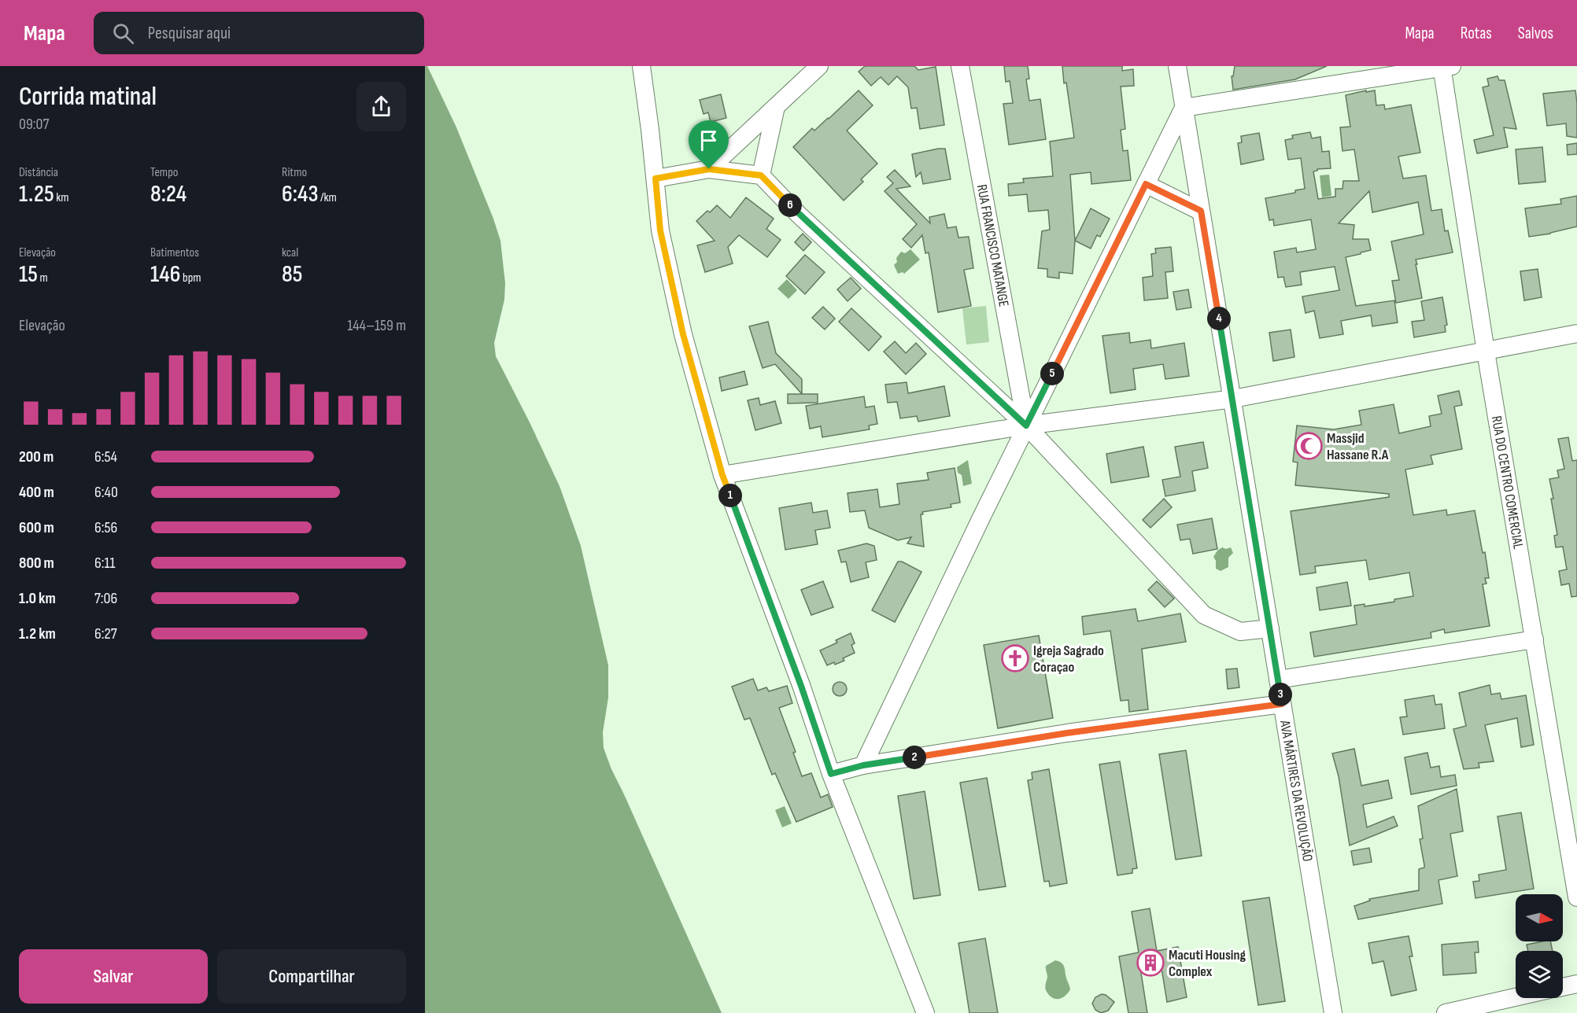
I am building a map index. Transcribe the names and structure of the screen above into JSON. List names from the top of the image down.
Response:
{
  "streets": {
    "street": ["RUA FRANCISCO MATANGE", "RUA DO CENTRO COMERCIAL", "AVA MÁRTIRES DA REVOLUÇÃO"]
  },
  "places": {
    "mosque": ["Massjid Hassane R.A"],
    "church": ["Igreja Sagrado Coraçao"],
    "building": ["Macuti Housing Complex"]
  },
  "north": "right",
  "page": {
    "header": "Mapa",
    "search": "Pesquisar aqui",
    "nav": ["Mapa", "Rotas", "Salvos"],
    "heading": ["Corrida matinal", "09:07"],
    "stats": [
      ["Distância", "1.25 km"],
      ["Tempo", "8:24"],
      ["Ritmo", "6:43 /km"],
      ["Elevação", "15 m"],
      ["Batimentos", "146 bpm"],
      ["kcal", "85"]
    ],
    "pins": [
      "6",
      "4",
      "5",
      "1",
      "3",
      "2"
    ],
    "chart": ["Elevação", "144–159 m"],
    "list": [
      {
        "name": "200 m",
        "note": "6:54"
      },
      {
        "name": "400 m",
        "note": "6:40"
      },
      {
        "name": "600 m",
        "note": "6:56"
      },
      {
        "name": "800 m",
        "note": "6:11"
      },
      {
        "name": "1.0 km",
        "note": "7:06"
      },
      {
        "name": "1.2 km",
        "note": "6:27"
      }
    ],
    "buttons": ["Salvar", "Compartilhar"]
  }
}
